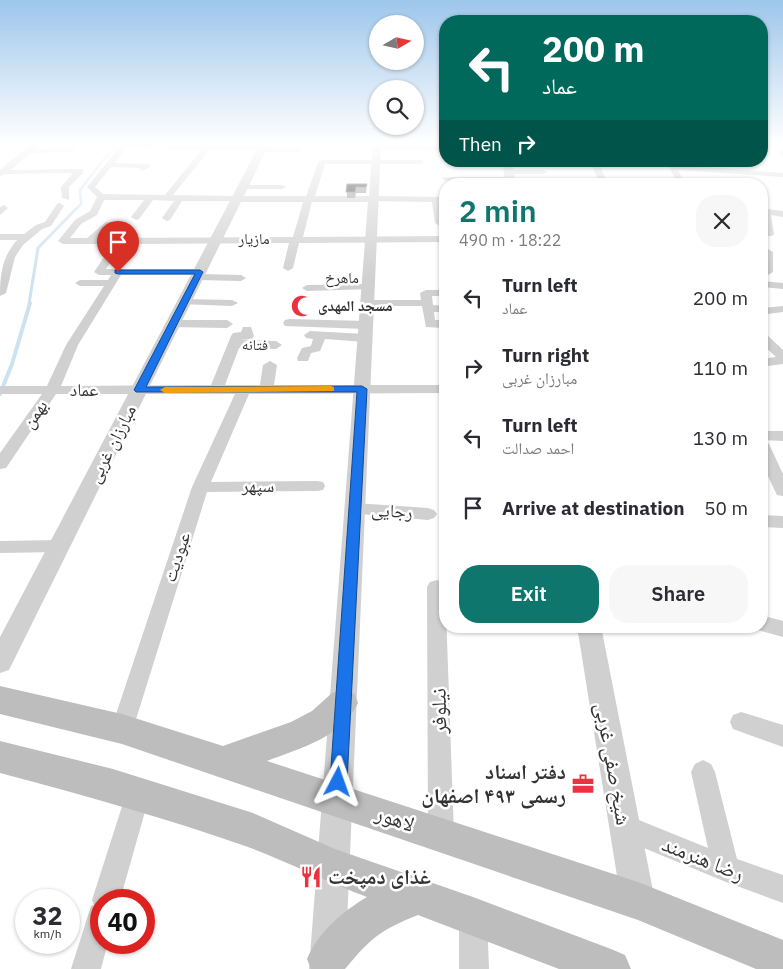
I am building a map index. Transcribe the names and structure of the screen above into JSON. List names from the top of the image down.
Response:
{
  "streets": {
    "main road": ["لاهور"],
    "street": [
      "مازیار",
      "ماهرخ",
      "فتانه",
      "عماد",
      "بهمن",
      "مبارزان غربی",
      "سپهر",
      "رجایی",
      "عبودیت",
      "نیلوفر",
      "شیخ صفی غربی",
      "رضا هنرمند"
    ]
  },
  "crossings": [
    ["مازیار", "مبارزان غربی"],
    ["فتانه", "عماد"],
    ["عماد", "بهمن"],
    ["عماد", "مبارزان غربی"],
    ["عماد", "عبودیت"],
    ["سپهر", "عبودیت"],
    ["عبودیت", "لاهور"],
    ["نیلوفر", "لاهور"],
    ["شیخ صفی غربی", "لاهور"],
    ["شیخ صفی غربی", "رضا هنرمند"]
  ],
  "places": {
    "mosque": ["مسجد المهدی"],
    "office": ["دفتر اسناد رسمی ۴۹۳ اصفهان"],
    "restaurant": ["غذای دمپخت"]
  },
  "north": "right",
  "page": {
    "turn": ["200 m", "عماد"],
    "then": "Then",
    "heading": ["2 min", "490 m · 18:22"],
    "list": [
      {
        "name": "Turn left",
        "note": "عماد",
        "value": "200 m"
      },
      {
        "name": "Turn right",
        "note": "مبارزان غربی",
        "value": "110 m"
      },
      {
        "name": "Turn left",
        "note": "احمد صدالت",
        "value": "130 m"
      },
      {
        "name": "Arrive at destination",
        "value": "50 m"
      }
    ],
    "buttons": ["Exit", "Share"],
    "speed": "32 km/h",
    "limit": "40"
  }
}
